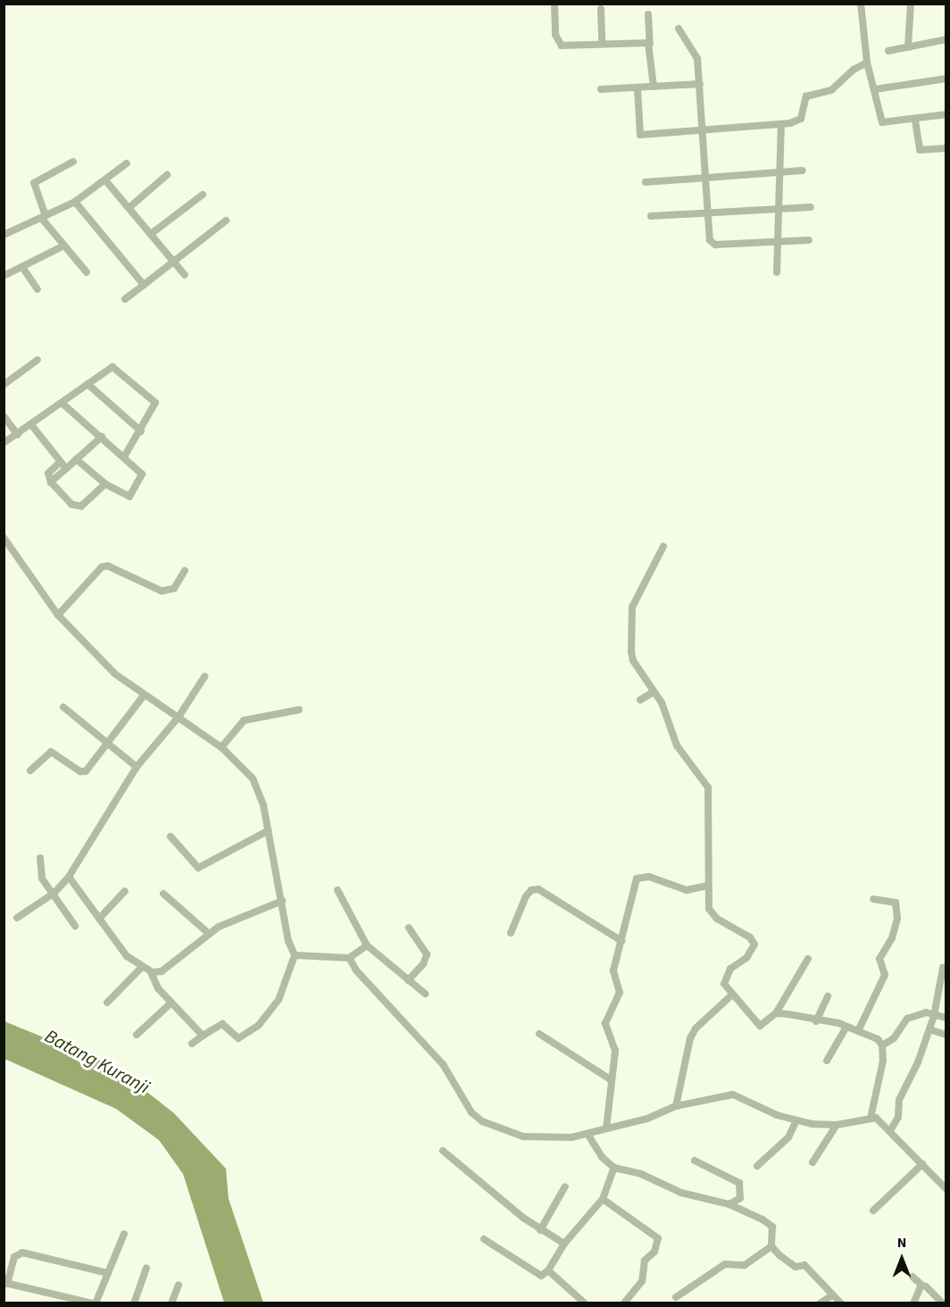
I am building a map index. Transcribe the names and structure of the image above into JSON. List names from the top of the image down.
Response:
{
  "water": ["Batang Kuranji"],
  "north": "top"
}
